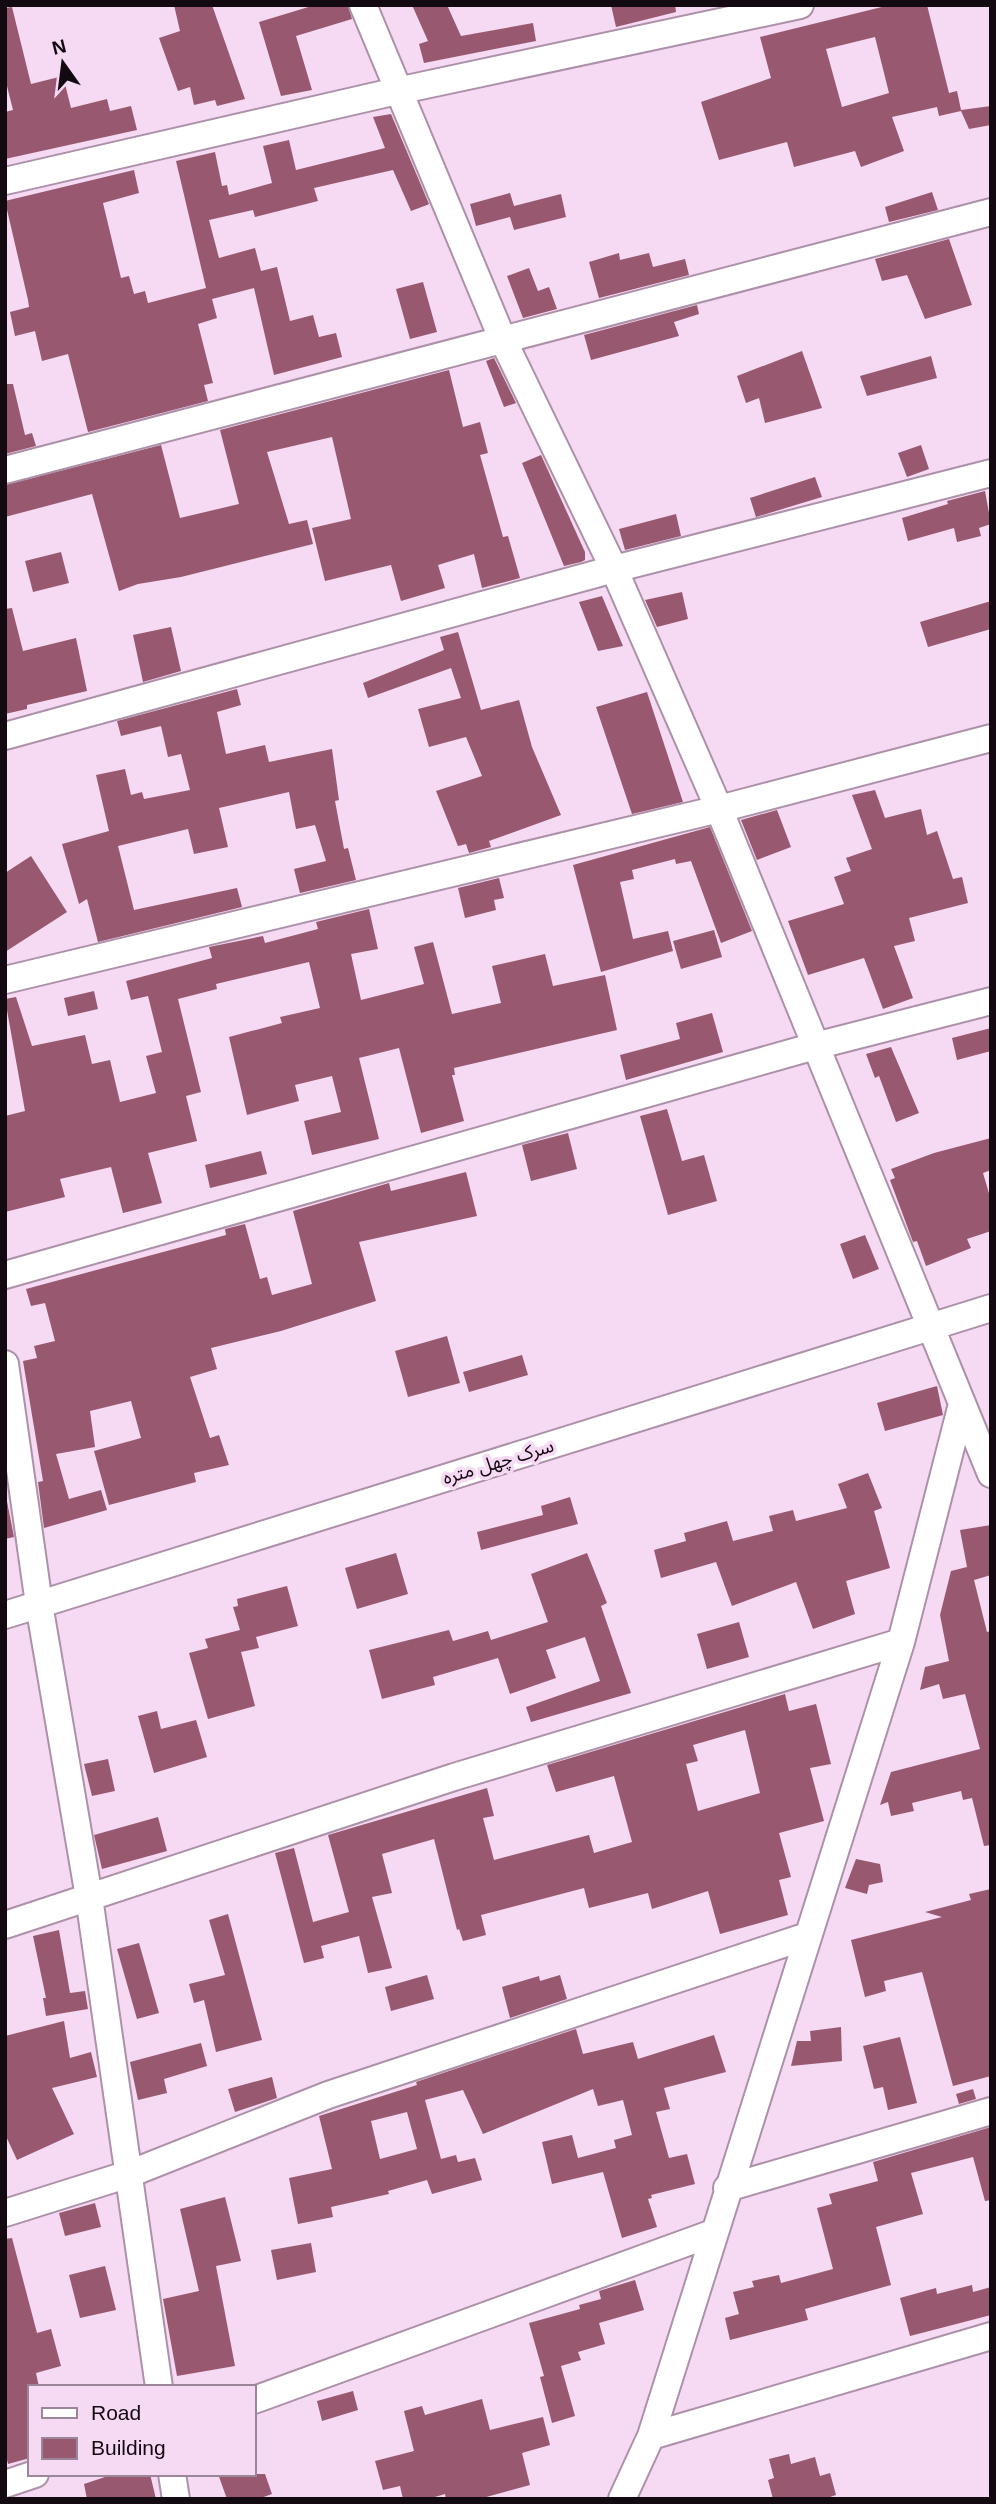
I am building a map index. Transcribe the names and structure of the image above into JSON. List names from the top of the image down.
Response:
{
  "streets": {
    "street": ["سرک چهل متره"]
  },
  "legend": ["Road", "Building"],
  "north": "top"
}
